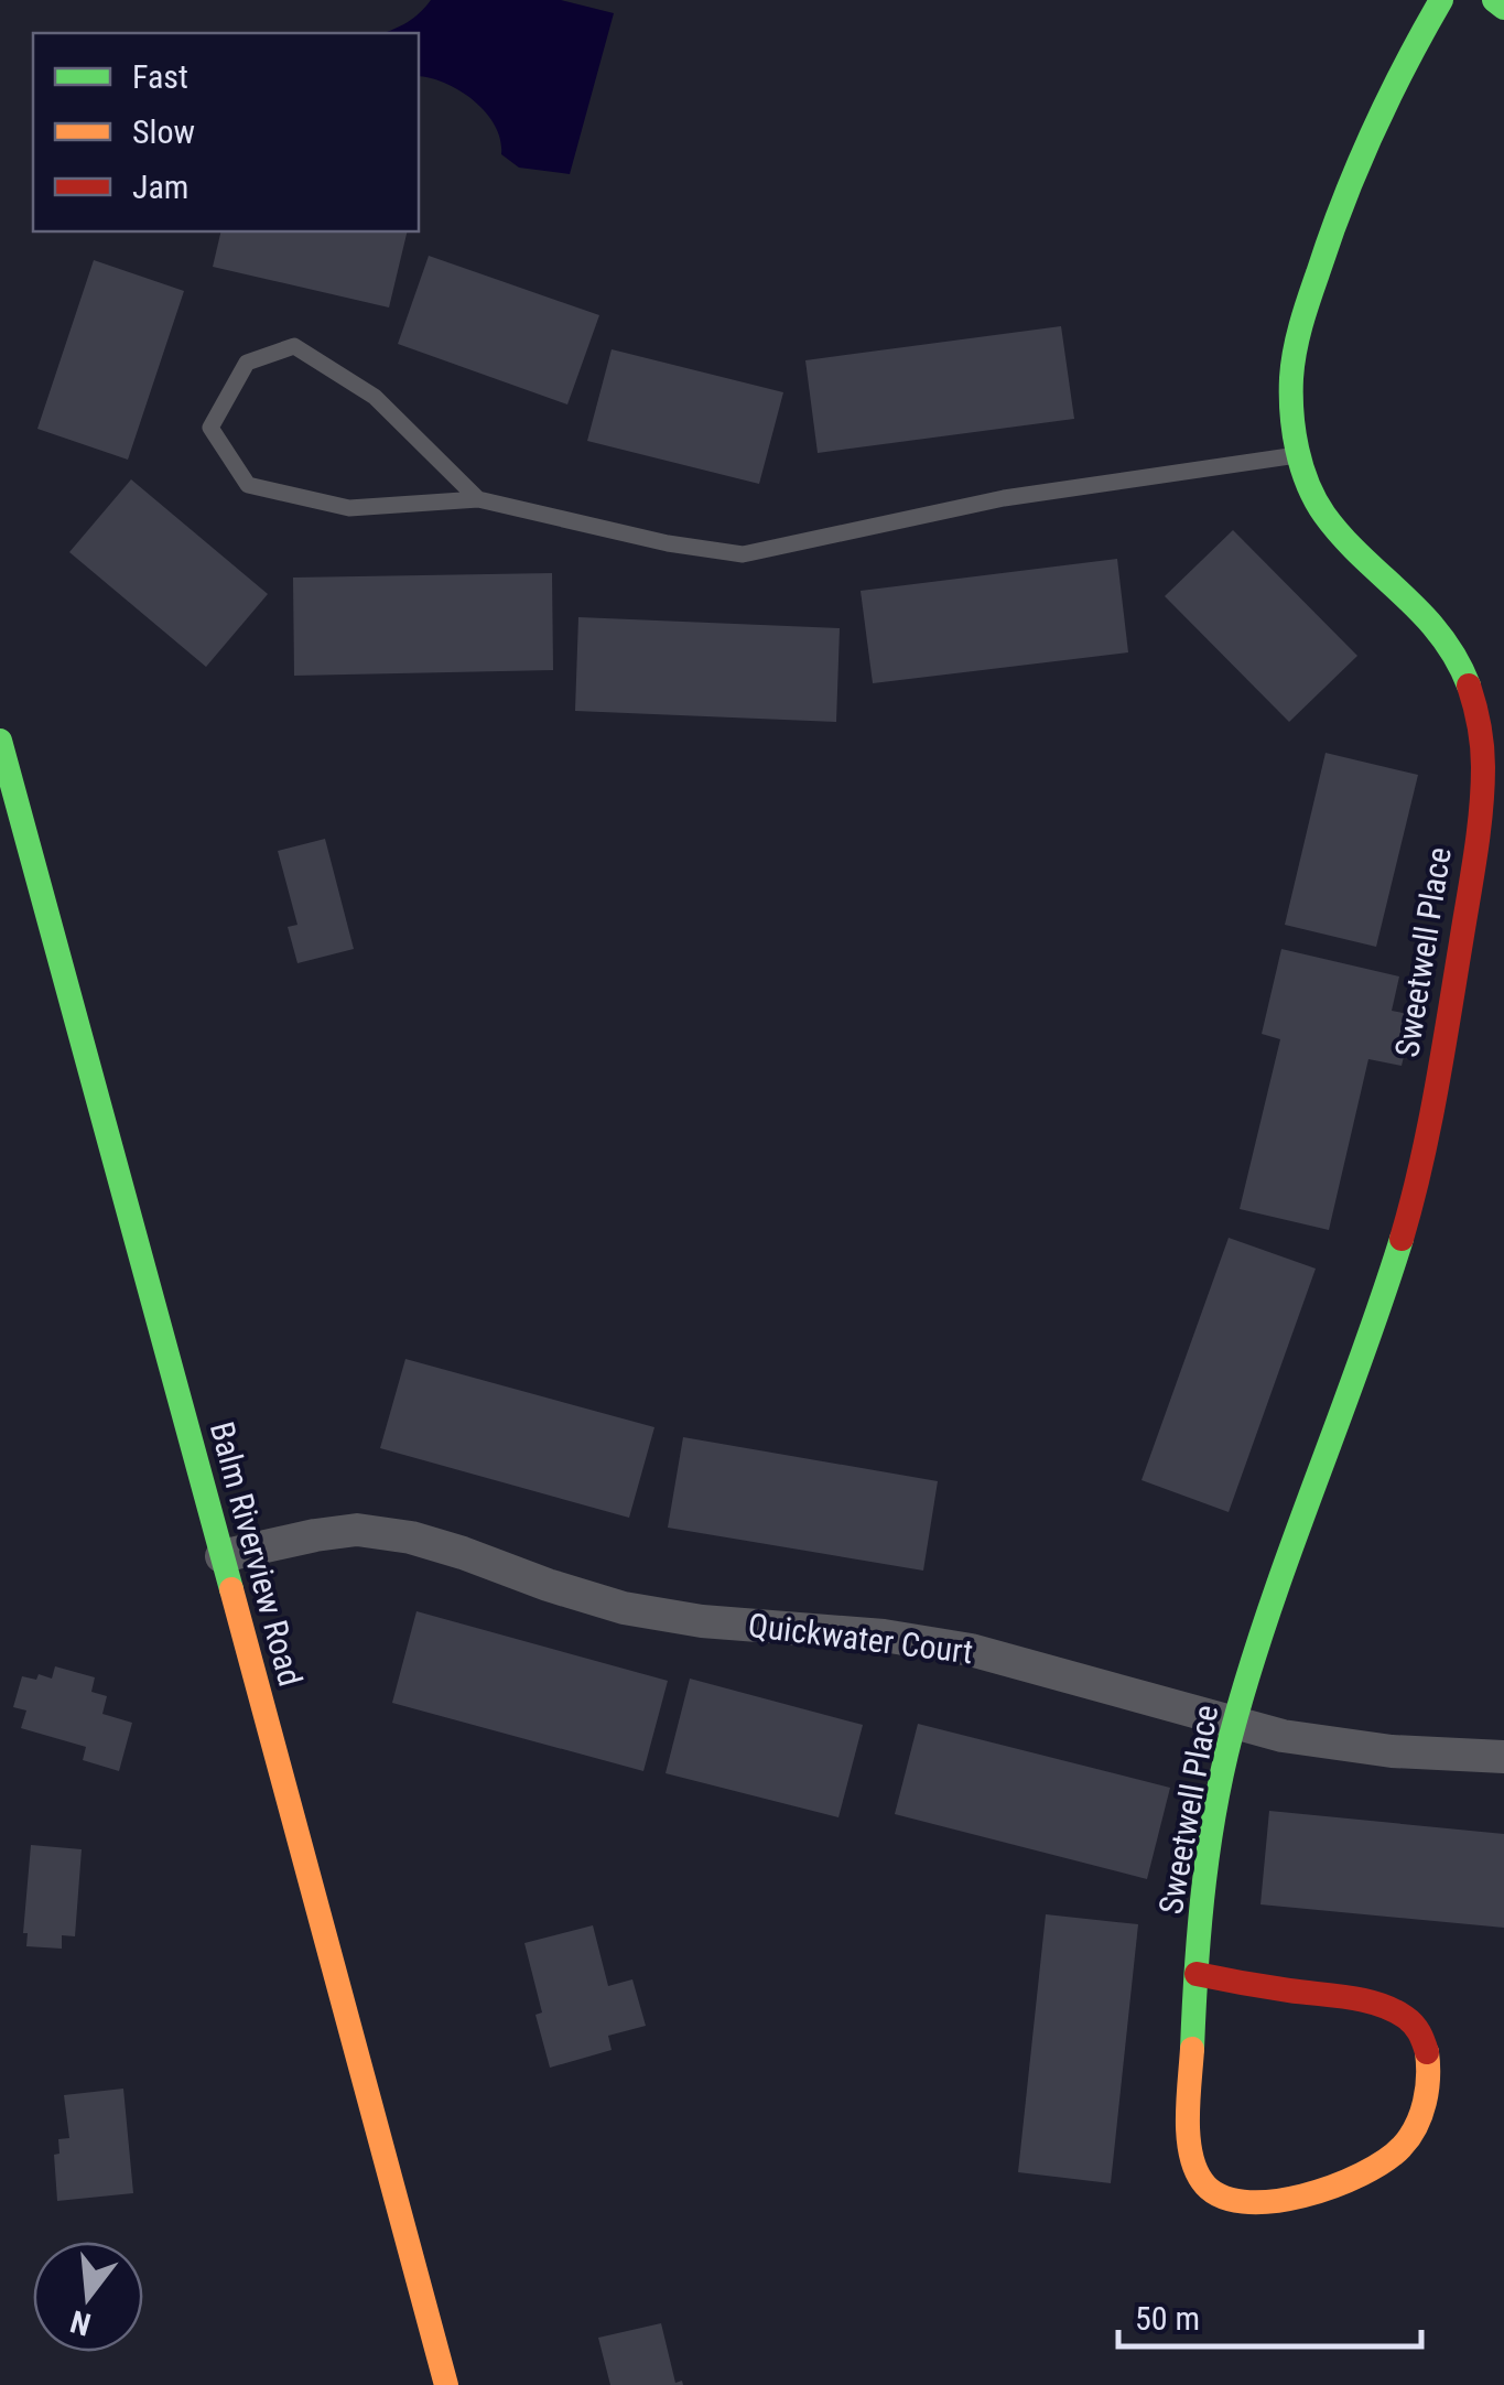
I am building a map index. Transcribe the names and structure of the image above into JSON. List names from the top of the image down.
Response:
{
  "streets": {
    "street": ["Sweetwell Place", "Balm Riverview Road", "Quickwater Court"]
  },
  "crossings": [
    ["Sweetwell Place", "Quickwater Court"],
    ["Balm Riverview Road", "Quickwater Court"]
  ],
  "legend": ["Fast", "Slow", "Jam"],
  "scale_bar": "50 m",
  "north": "bottom"
}
